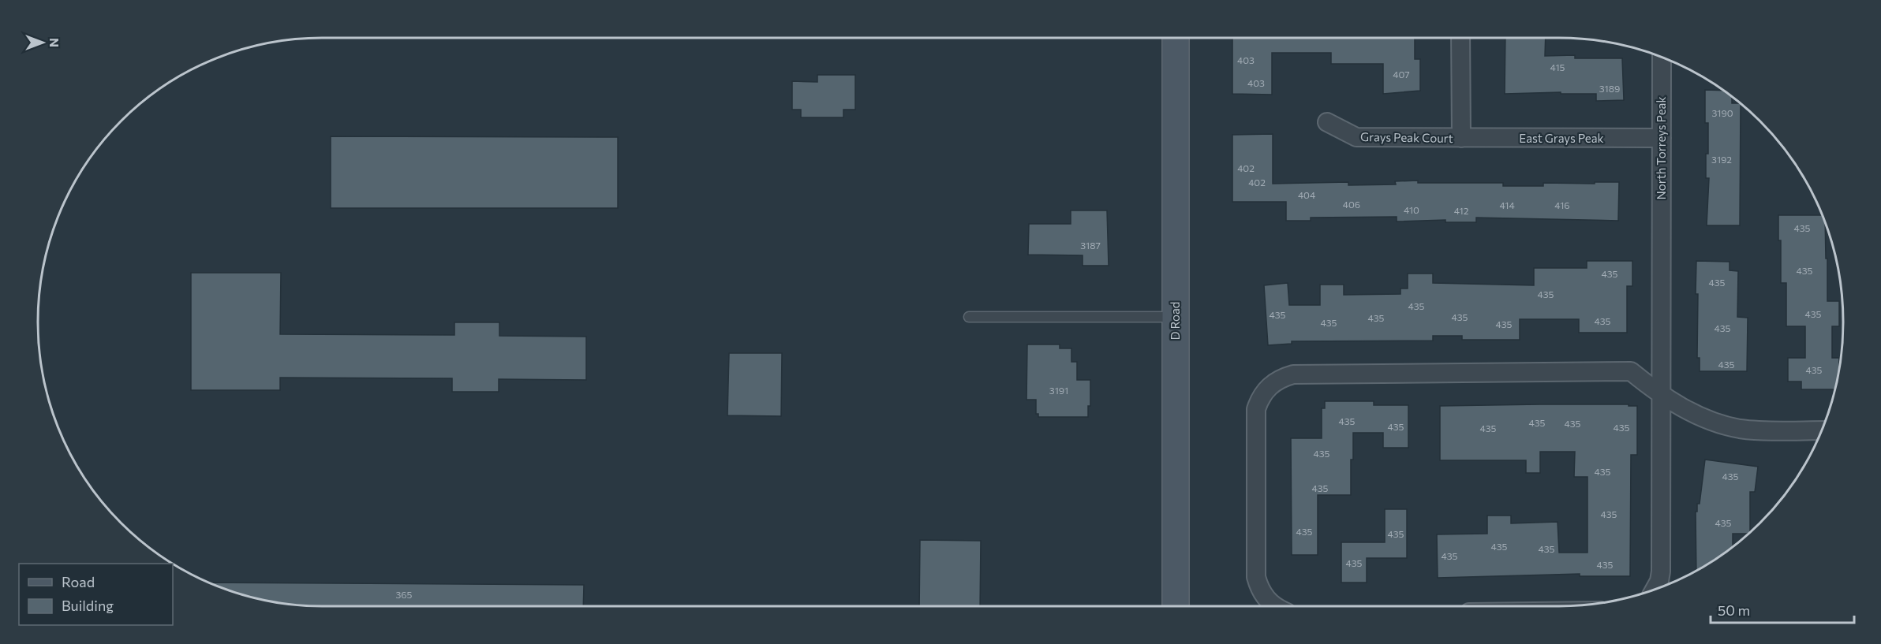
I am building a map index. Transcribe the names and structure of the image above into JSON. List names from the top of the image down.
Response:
{
  "streets": {
    "street": [
      "Grays Peak Court",
      "East Grays Peak",
      "North Torreys Peak",
      "D Road"
    ]
  },
  "crossings": [
    ["Grays Peak Court", "East Grays Peak"],
    ["East Grays Peak", "North Torreys Peak"]
  ],
  "house_numbers": [
    "403",
    "415",
    "407",
    "403",
    "3189",
    "3190",
    "3192",
    "402",
    "402",
    "404",
    "406",
    "414",
    "416",
    "410",
    "412",
    "435",
    "3187",
    "435",
    "435",
    "435",
    "435",
    "435",
    "435",
    "435",
    "435",
    "435",
    "435",
    "435",
    "435",
    "435",
    "435",
    "435",
    "3191",
    "435",
    "435",
    "435",
    "435",
    "435",
    "435",
    "435",
    "435",
    "435",
    "435",
    "435",
    "435",
    "435",
    "435",
    "435",
    "435",
    "435",
    "435",
    "435",
    "365"
  ],
  "legend": ["Road", "Building"],
  "scale_bar": "50 m",
  "north": "right"
}
